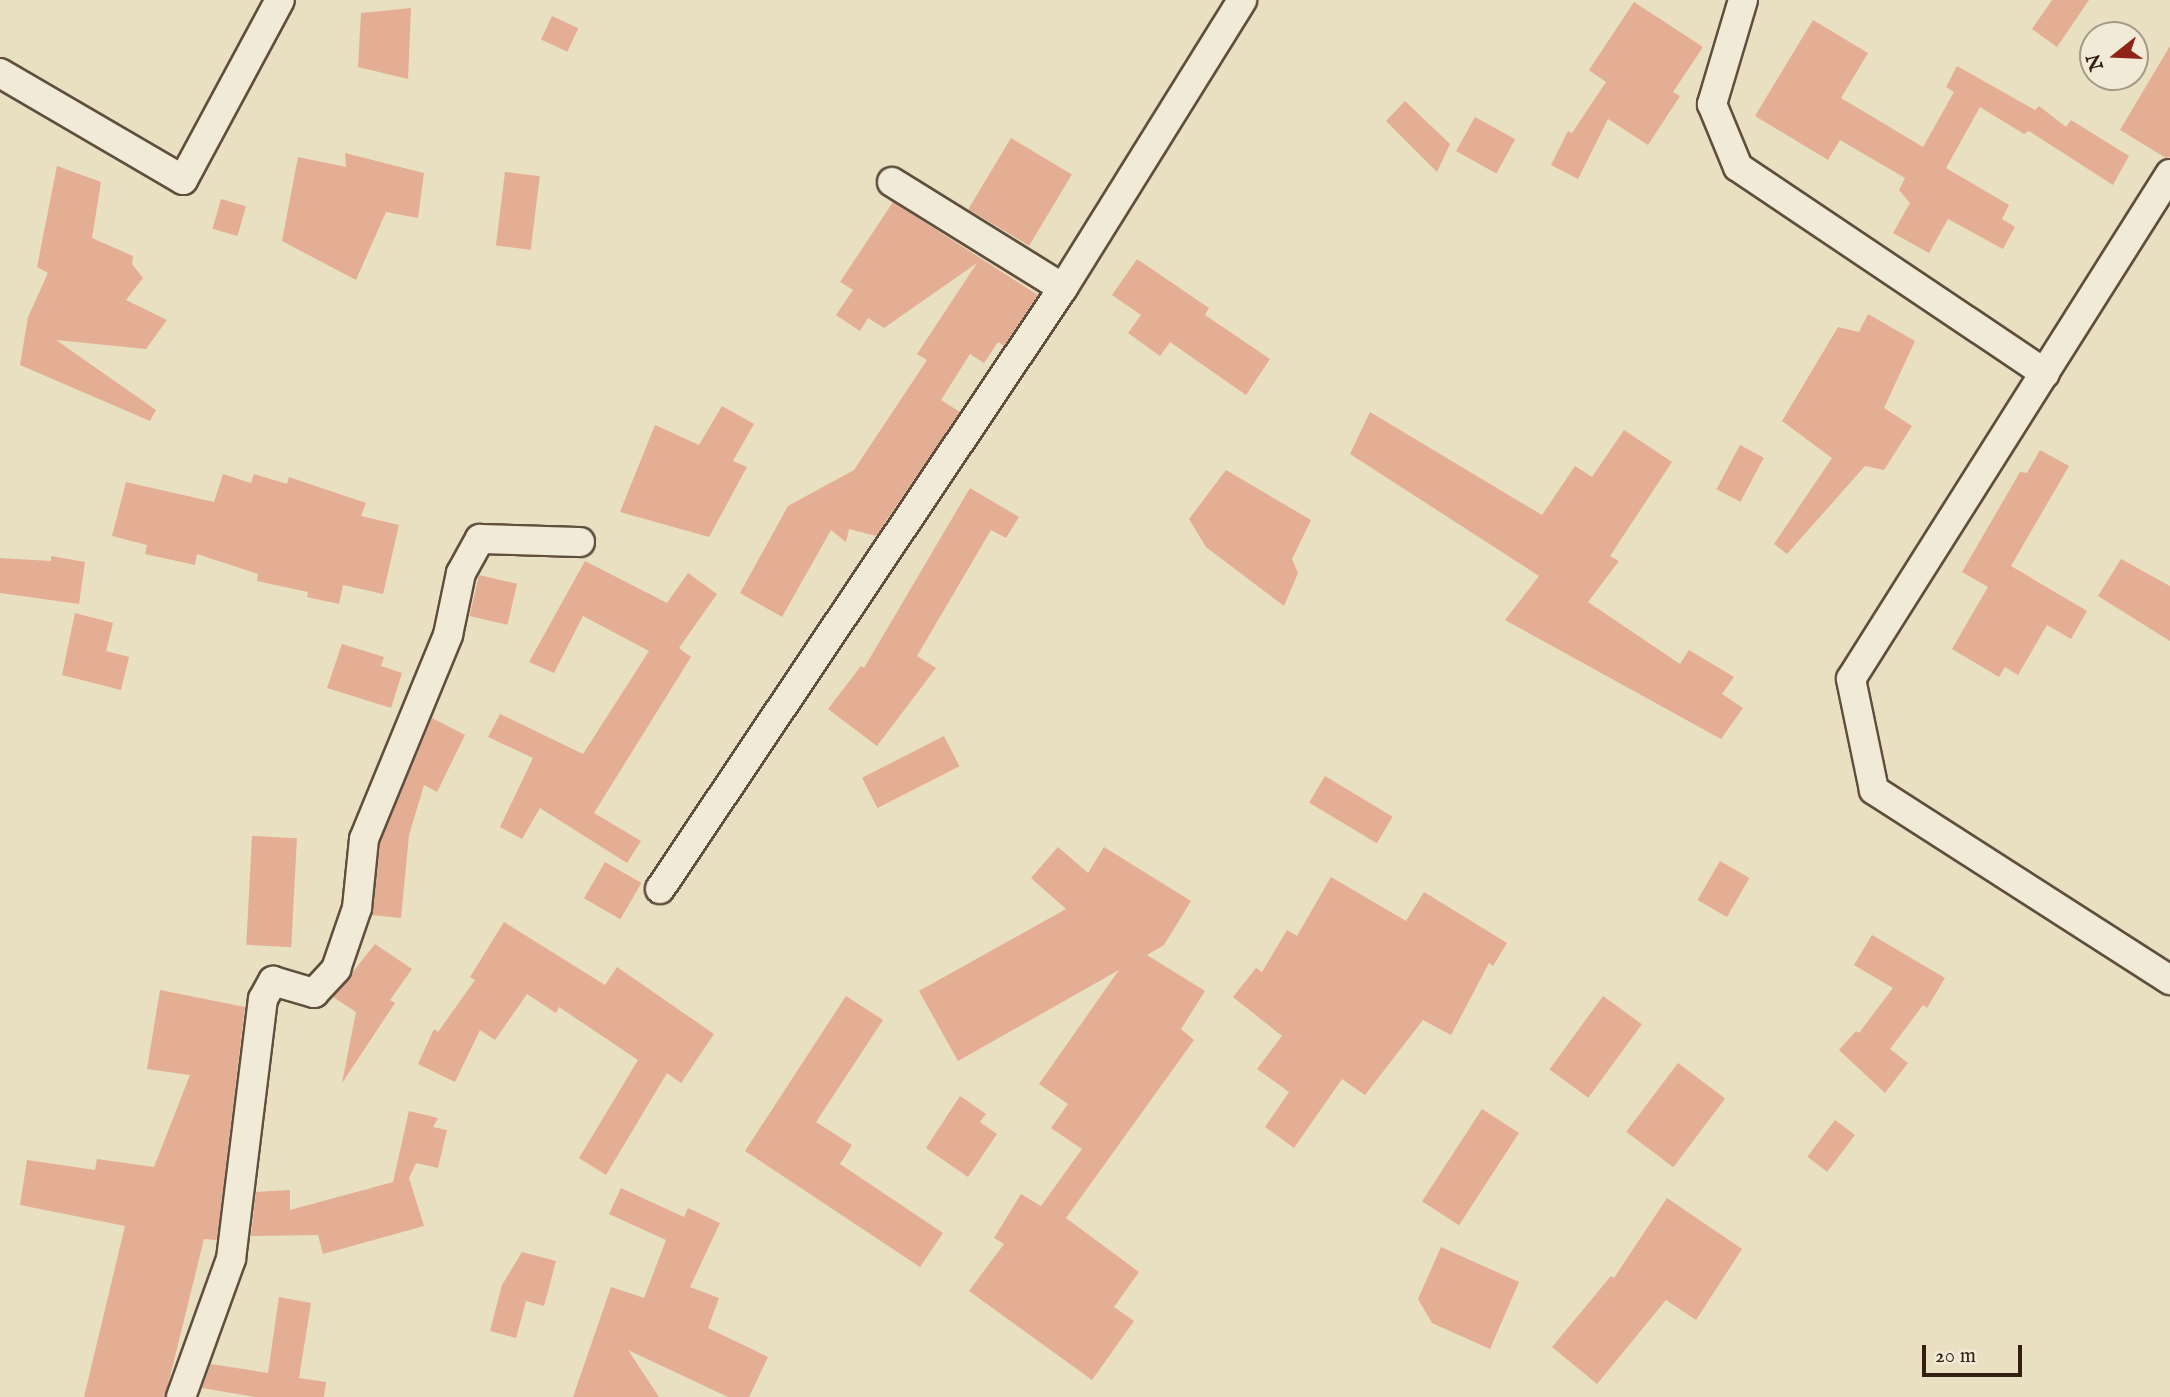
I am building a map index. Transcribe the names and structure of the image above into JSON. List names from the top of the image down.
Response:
{
  "scale_bar": "20 m",
  "north": "left"
}
